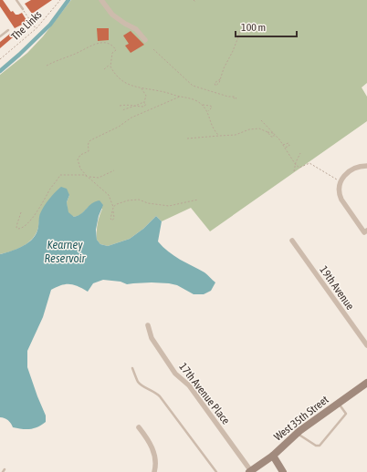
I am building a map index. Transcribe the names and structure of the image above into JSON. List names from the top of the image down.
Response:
{
  "streets": {
    "street": ["19th Avenue", "17th Avenue Place", "West 35th Street"],
    "path": ["The Links"]
  },
  "crossings": [
    ["17th Avenue Place", "West 35th Street"]
  ],
  "water": ["Kearney Reservoir"],
  "scale_bar": "100 m"
}
